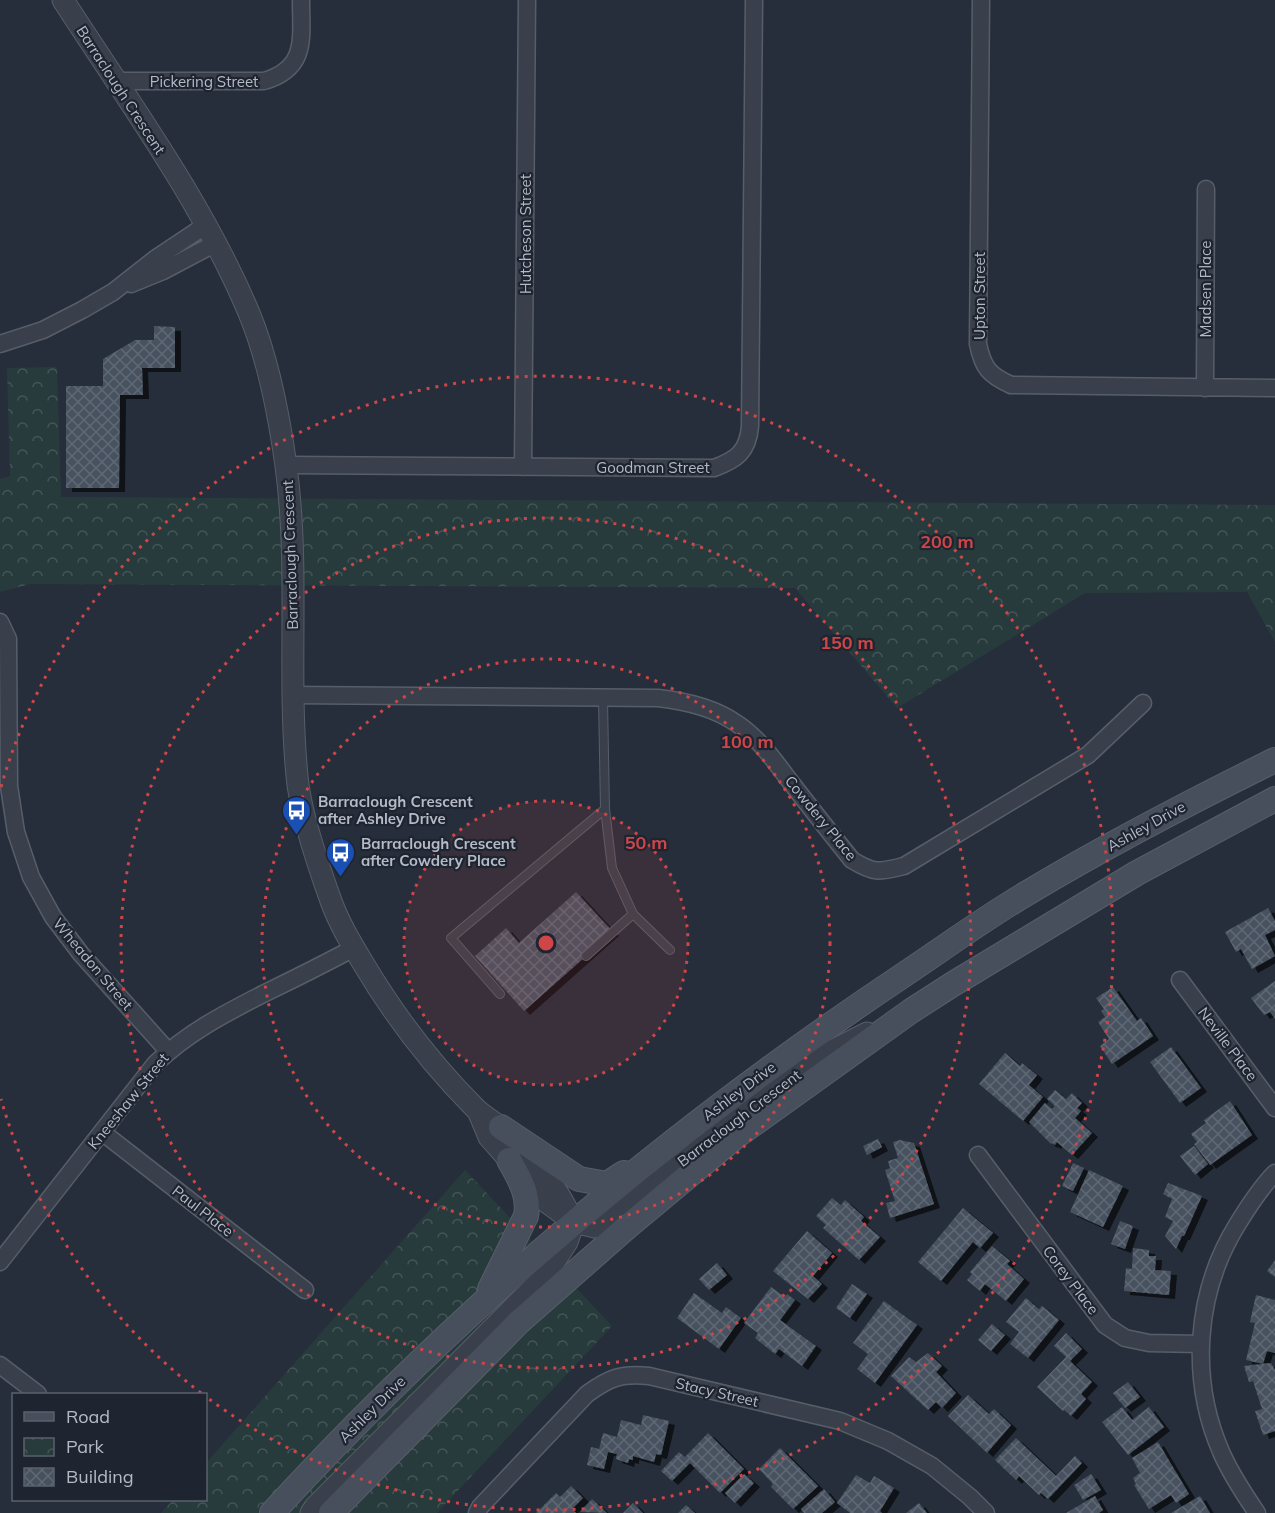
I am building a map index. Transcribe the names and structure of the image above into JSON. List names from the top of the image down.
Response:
{
  "streets": {
    "main road": ["Ashley Drive"],
    "street": [
      "Pickering Street",
      "Barraclough Crescent",
      "Hutcheson Street",
      "Madsen Place",
      "Upton Street",
      "Goodman Street",
      "Cowdery Place",
      "Wheadon Street",
      "Neville Place",
      "Kneeshaw Street",
      "Paul Place",
      "Corey Place",
      "Stacy Street"
    ]
  },
  "crossings": [
    ["Pickering Street", "Barraclough Crescent"],
    ["Barraclough Crescent", "Goodman Street"],
    ["Barraclough Crescent", "Cowdery Place"],
    ["Barraclough Crescent", "Ashley Drive"],
    ["Barraclough Crescent", "Kneeshaw Street"],
    ["Hutcheson Street", "Goodman Street"],
    ["Madsen Place", "Upton Street"],
    ["Wheadon Street", "Kneeshaw Street"],
    ["Kneeshaw Street", "Paul Place"]
  ],
  "places": {
    "bus stop": ["Barraclough Crescent after Ashley Drive", "Barraclough Crescent after Cowdery Place"]
  },
  "legend": ["Road", "Park", "Building"],
  "rings": [
    "200 m",
    "150 m",
    "100 m",
    "50 m"
  ]
}
